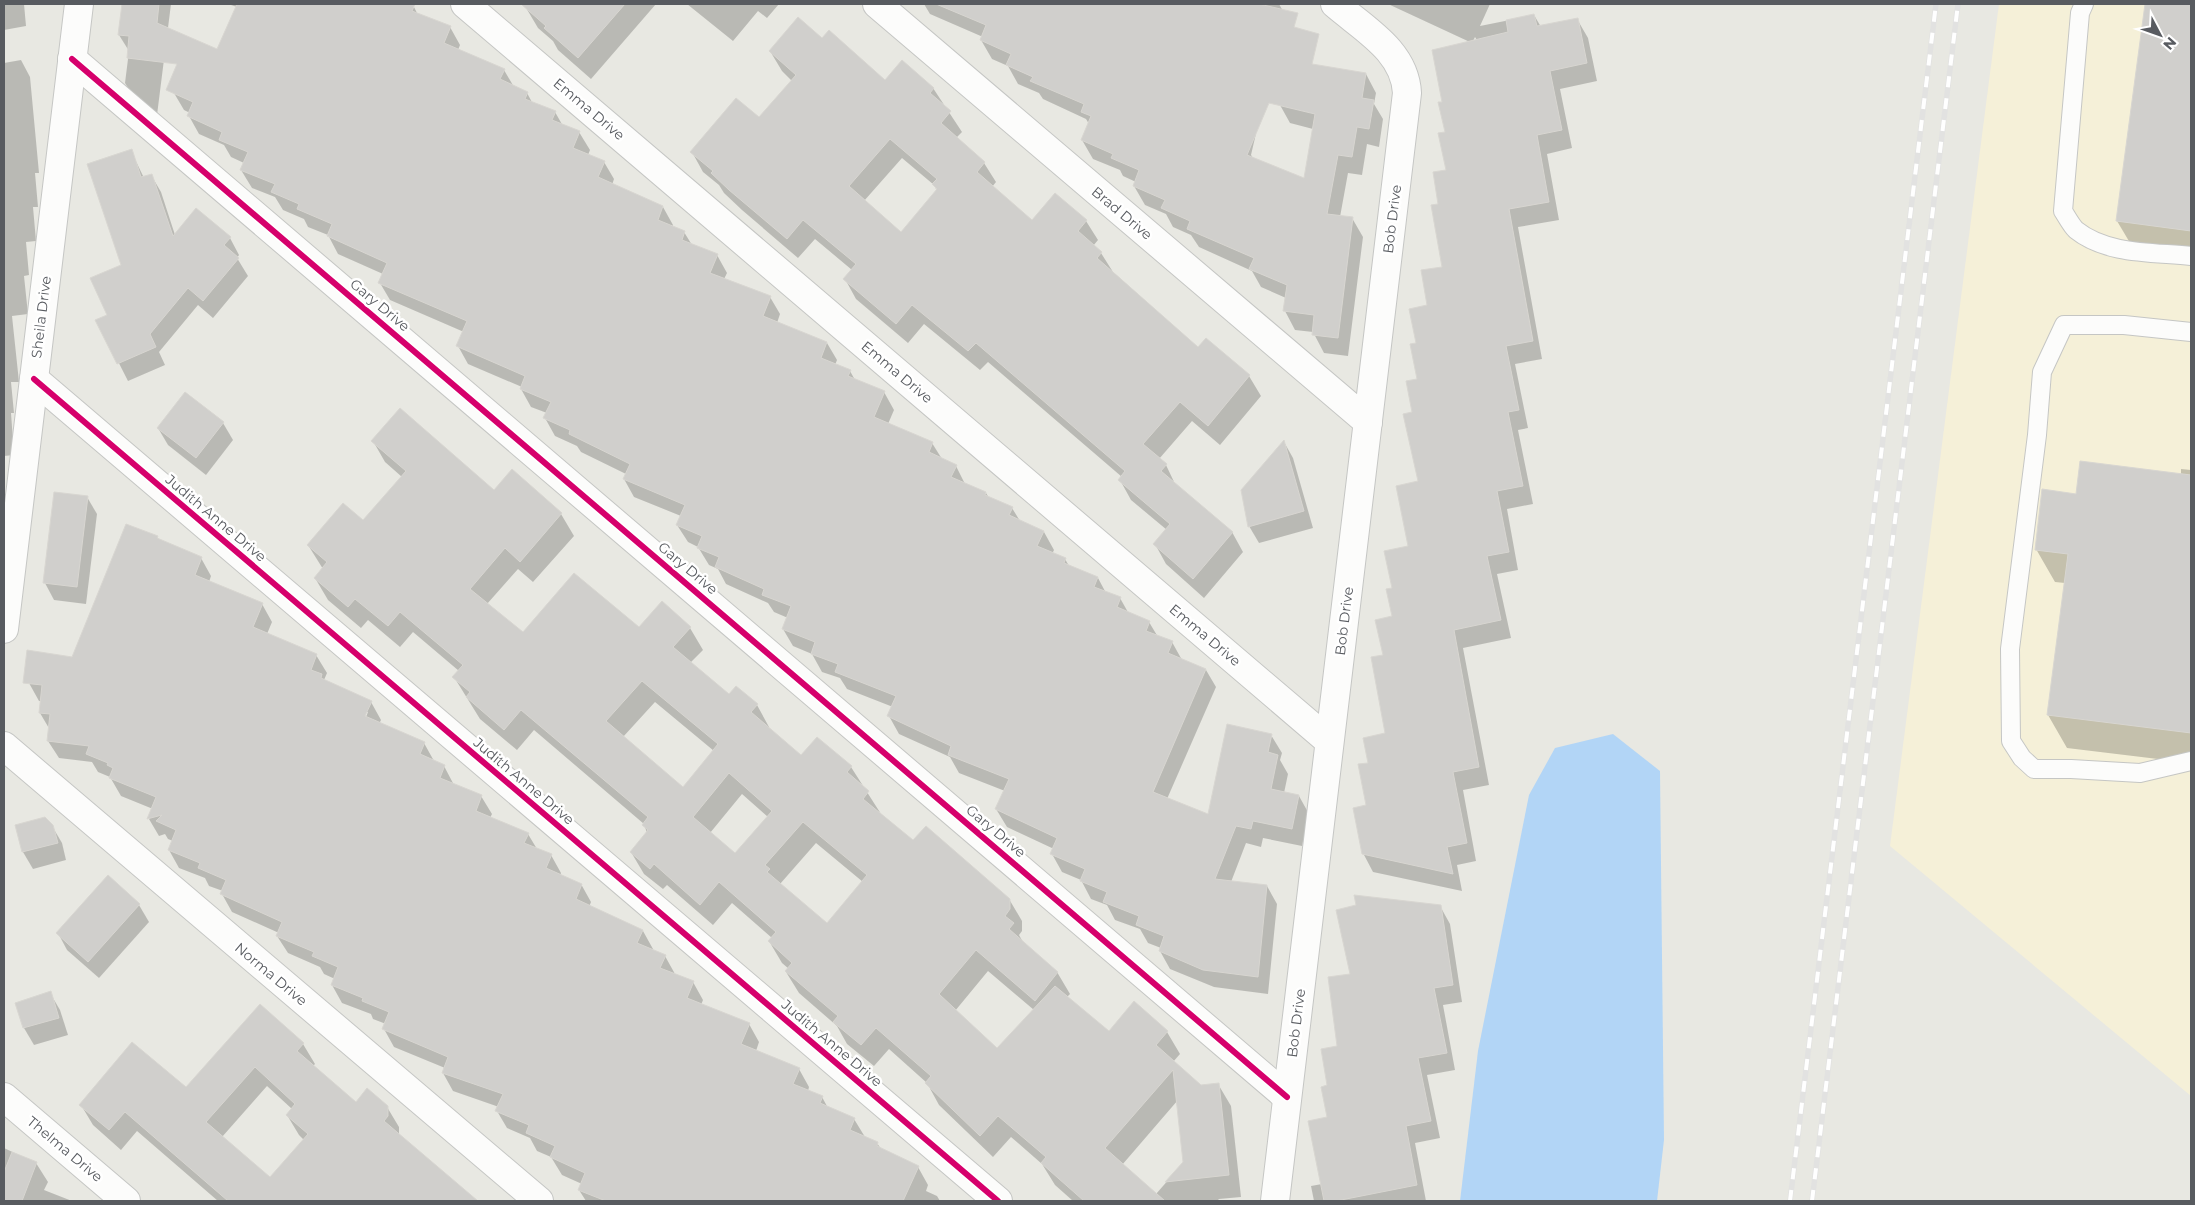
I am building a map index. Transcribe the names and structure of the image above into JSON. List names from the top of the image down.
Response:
{
  "streets": {
    "street": [
      "Emma Drive",
      "Brad Drive",
      "Bob Drive",
      "Gary Drive",
      "Sheila Drive",
      "Judith Anne Drive",
      "Norma Drive",
      "Thelma Drive"
    ]
  },
  "crossings": [
    ["Emma Drive", "Bob Drive"],
    ["Brad Drive", "Bob Drive"],
    ["Bob Drive", "Gary Drive"],
    ["Gary Drive", "Sheila Drive"],
    ["Sheila Drive", "Judith Anne Drive"]
  ],
  "north": "bottom right"
}
